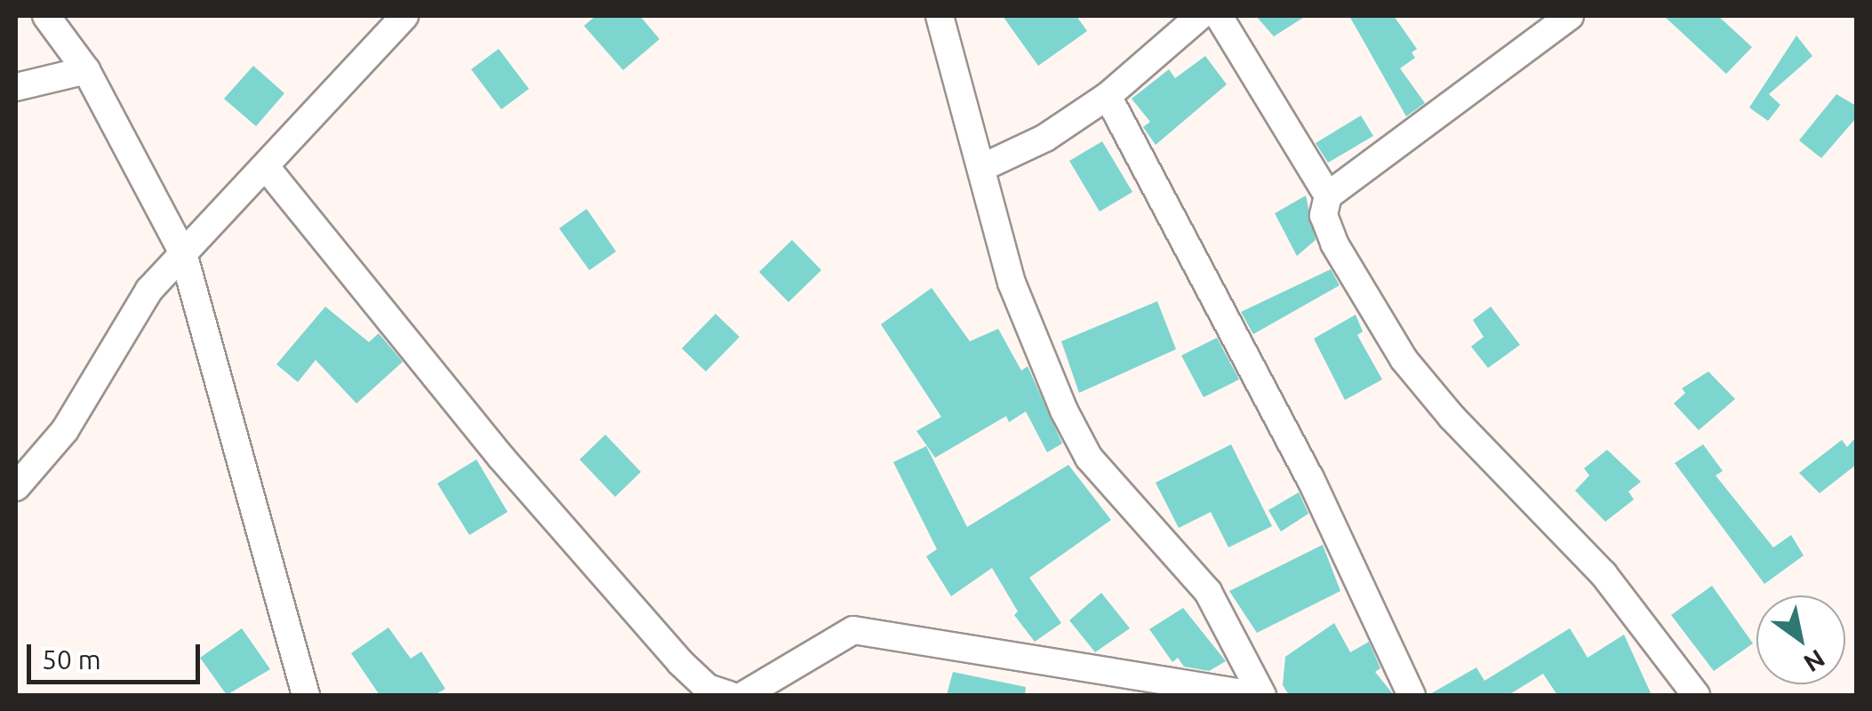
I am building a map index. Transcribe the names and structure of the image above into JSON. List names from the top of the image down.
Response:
{
  "scale_bar": "50 m",
  "north": "bottom right"
}
